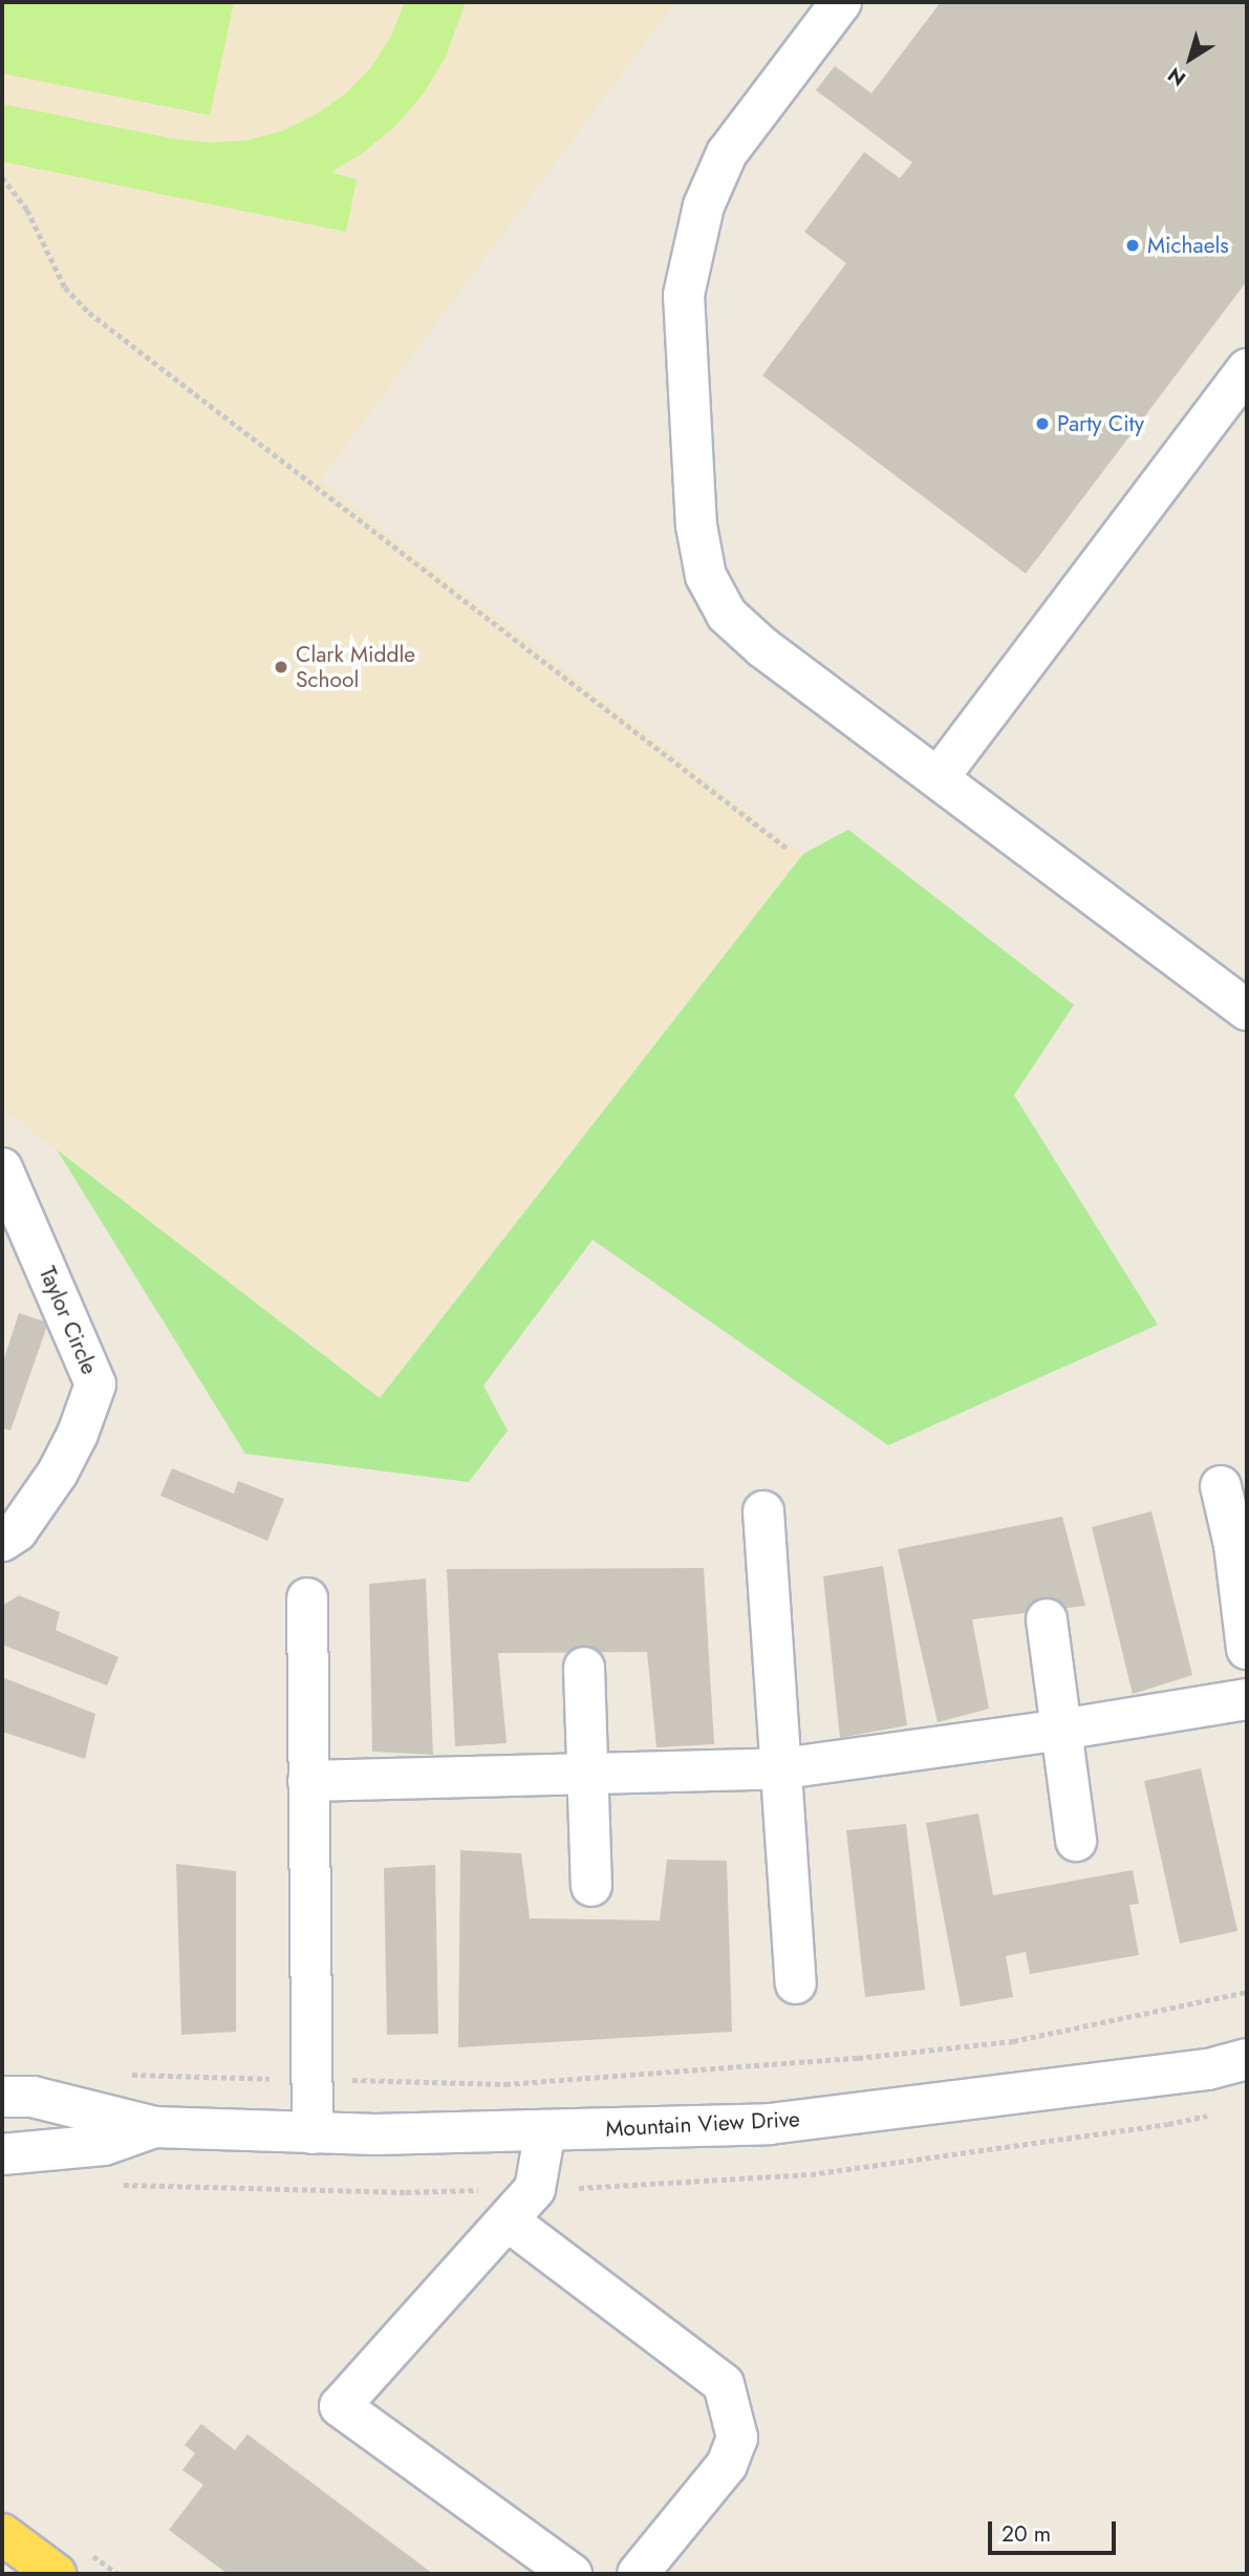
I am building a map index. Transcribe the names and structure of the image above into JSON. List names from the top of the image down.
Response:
{
  "streets": {
    "street": ["Taylor Circle", "Mountain View Drive"]
  },
  "places": ["Michaels", "Party City", "Clark Middle School"],
  "scale_bar": "20 m",
  "north": "bottom left"
}
